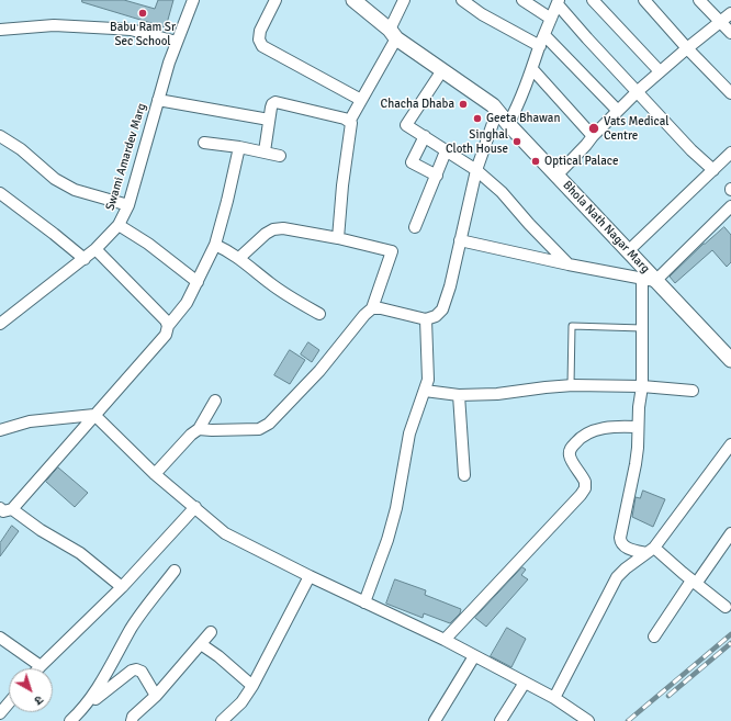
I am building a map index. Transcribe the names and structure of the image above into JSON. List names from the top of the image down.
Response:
{
  "streets": {
    "street": ["Swami Amardev Marg", "Bhola Nath Nagar Marg"]
  },
  "places": [
    "Babu Ram Sr Sec School",
    "Chacha Dhaba",
    "Geeta Bhawan",
    "Vats Medical Centre",
    "Singhal Cloth House",
    "Optical Palace"
  ],
  "north": "bottom right"
}
